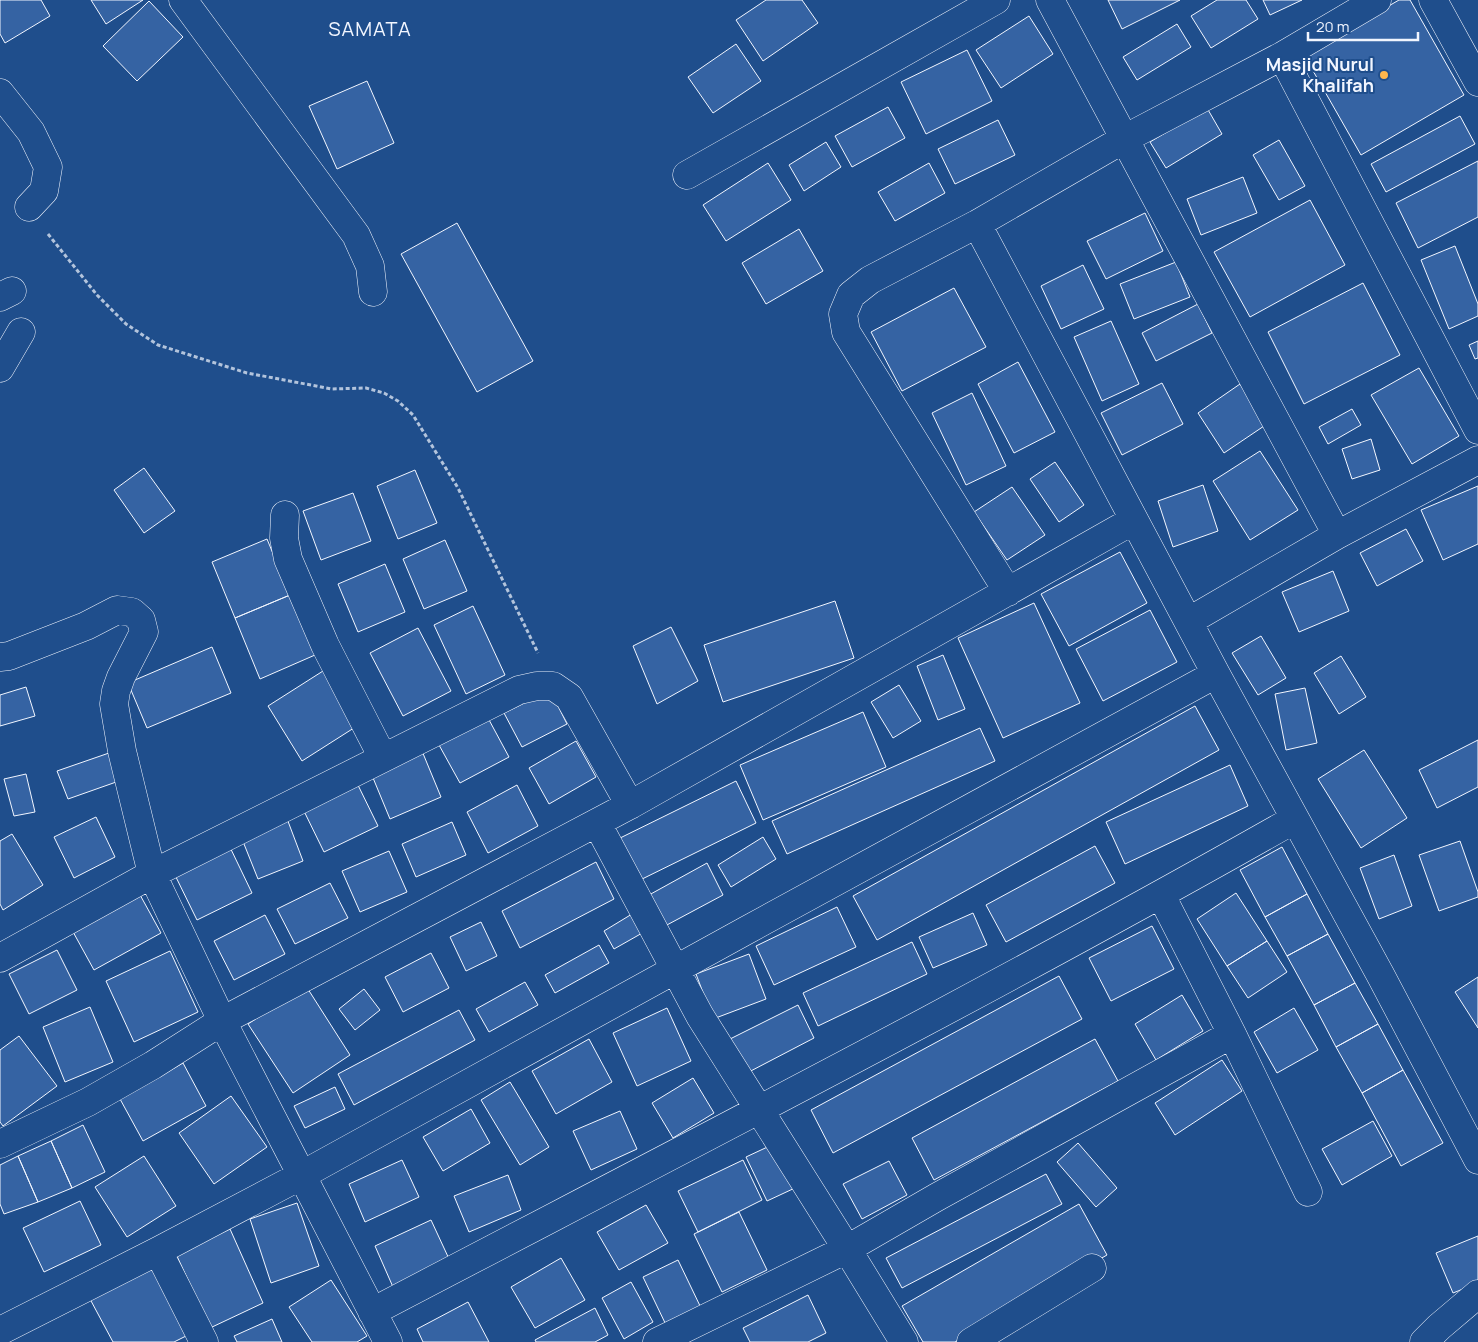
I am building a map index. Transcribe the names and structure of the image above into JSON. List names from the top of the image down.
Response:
{
  "districts": ["SAMATA"],
  "places": ["Masjid Nurul Khalifah"],
  "scale_bar": "20 m"
}
